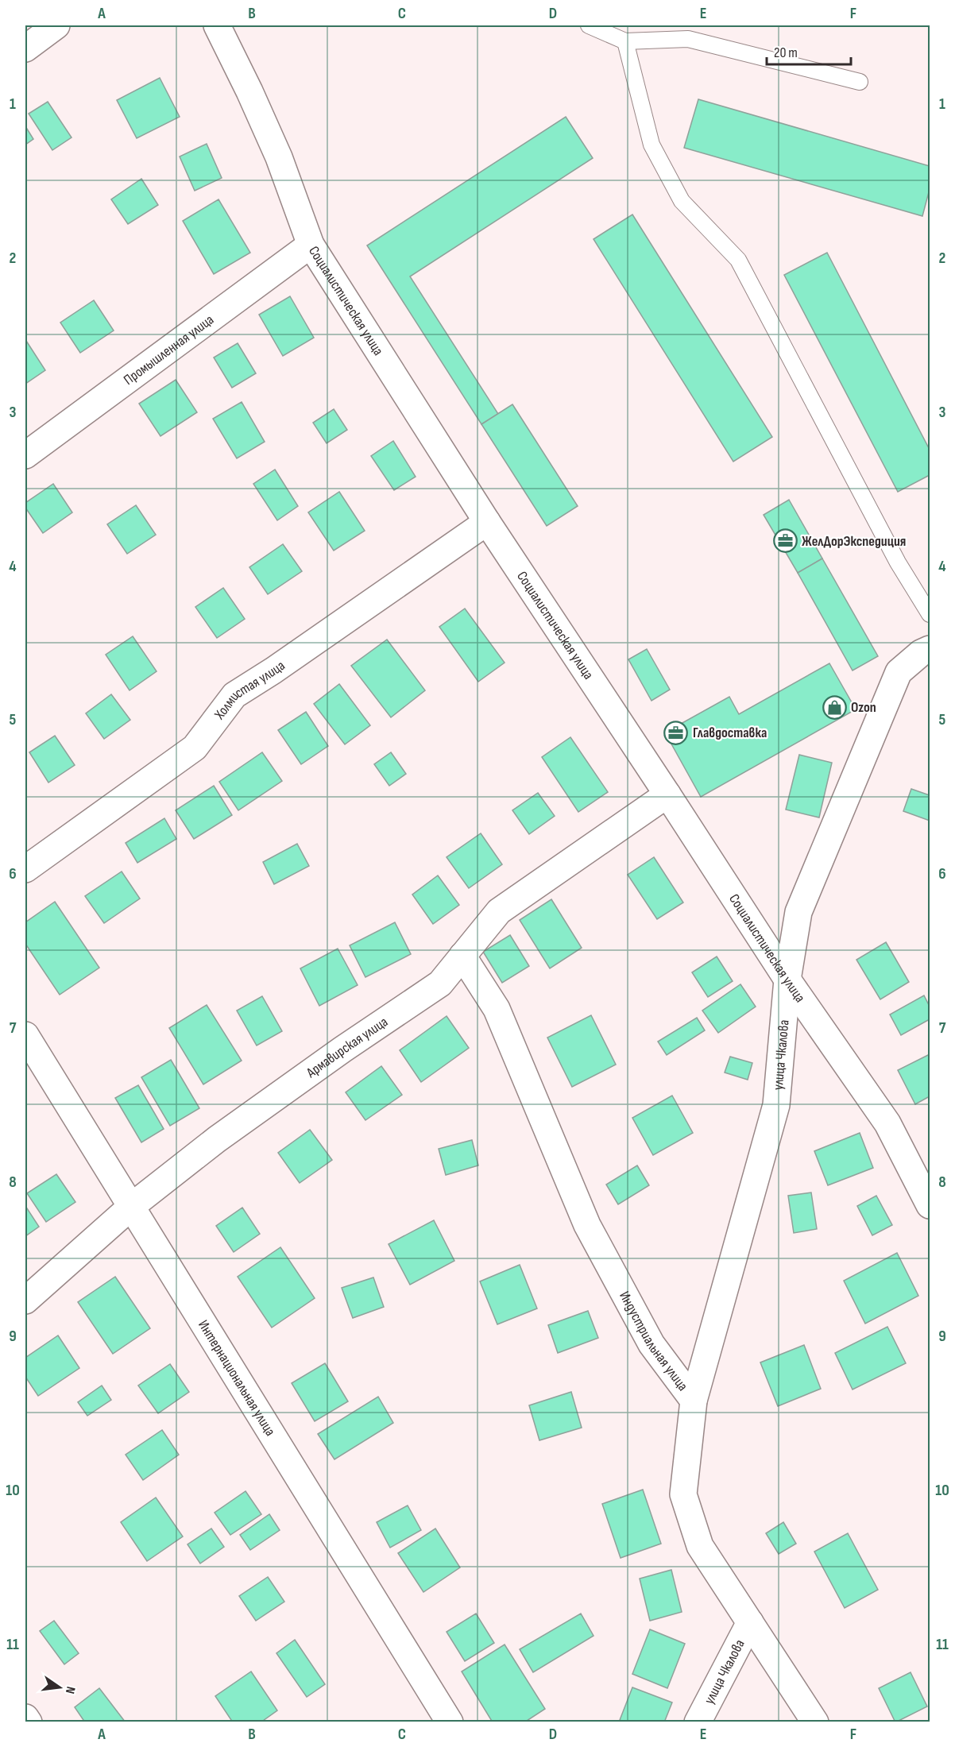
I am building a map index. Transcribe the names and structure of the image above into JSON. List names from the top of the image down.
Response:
{
  "streets": {
    "street": [
      "Социалистическая улица",
      "Промышленная улица",
      "Холмистая улица",
      "Армавирская улица",
      "улица Чкалова",
      "Индустриальная улица",
      "Интернациональная улица"
    ]
  },
  "crossings": [
    ["Социалистическая улица", "Промышленная улица"],
    ["Социалистическая улица", "Холмистая улица"],
    ["Социалистическая улица", "Армавирская улица"],
    ["Социалистическая улица", "улица Чкалова"],
    ["Армавирская улица", "Индустриальная улица"],
    ["Армавирская улица", "Интернациональная улица"],
    ["улица Чкалова", "Индустриальная улица"]
  ],
  "places": {
    "office": ["ЖелДорЭкспедиция", "Главдоставка"],
    "shop": ["Ozon"]
  },
  "scale_bar": "20 m",
  "north": "right",
  "grid": {
    "columns": [
      "A",
      "B",
      "C",
      "D",
      "E",
      "F"
    ],
    "rows": [
      "1",
      "2",
      "3",
      "4",
      "5",
      "6",
      "7",
      "8",
      "9",
      "10",
      "11"
    ]
  }
}
